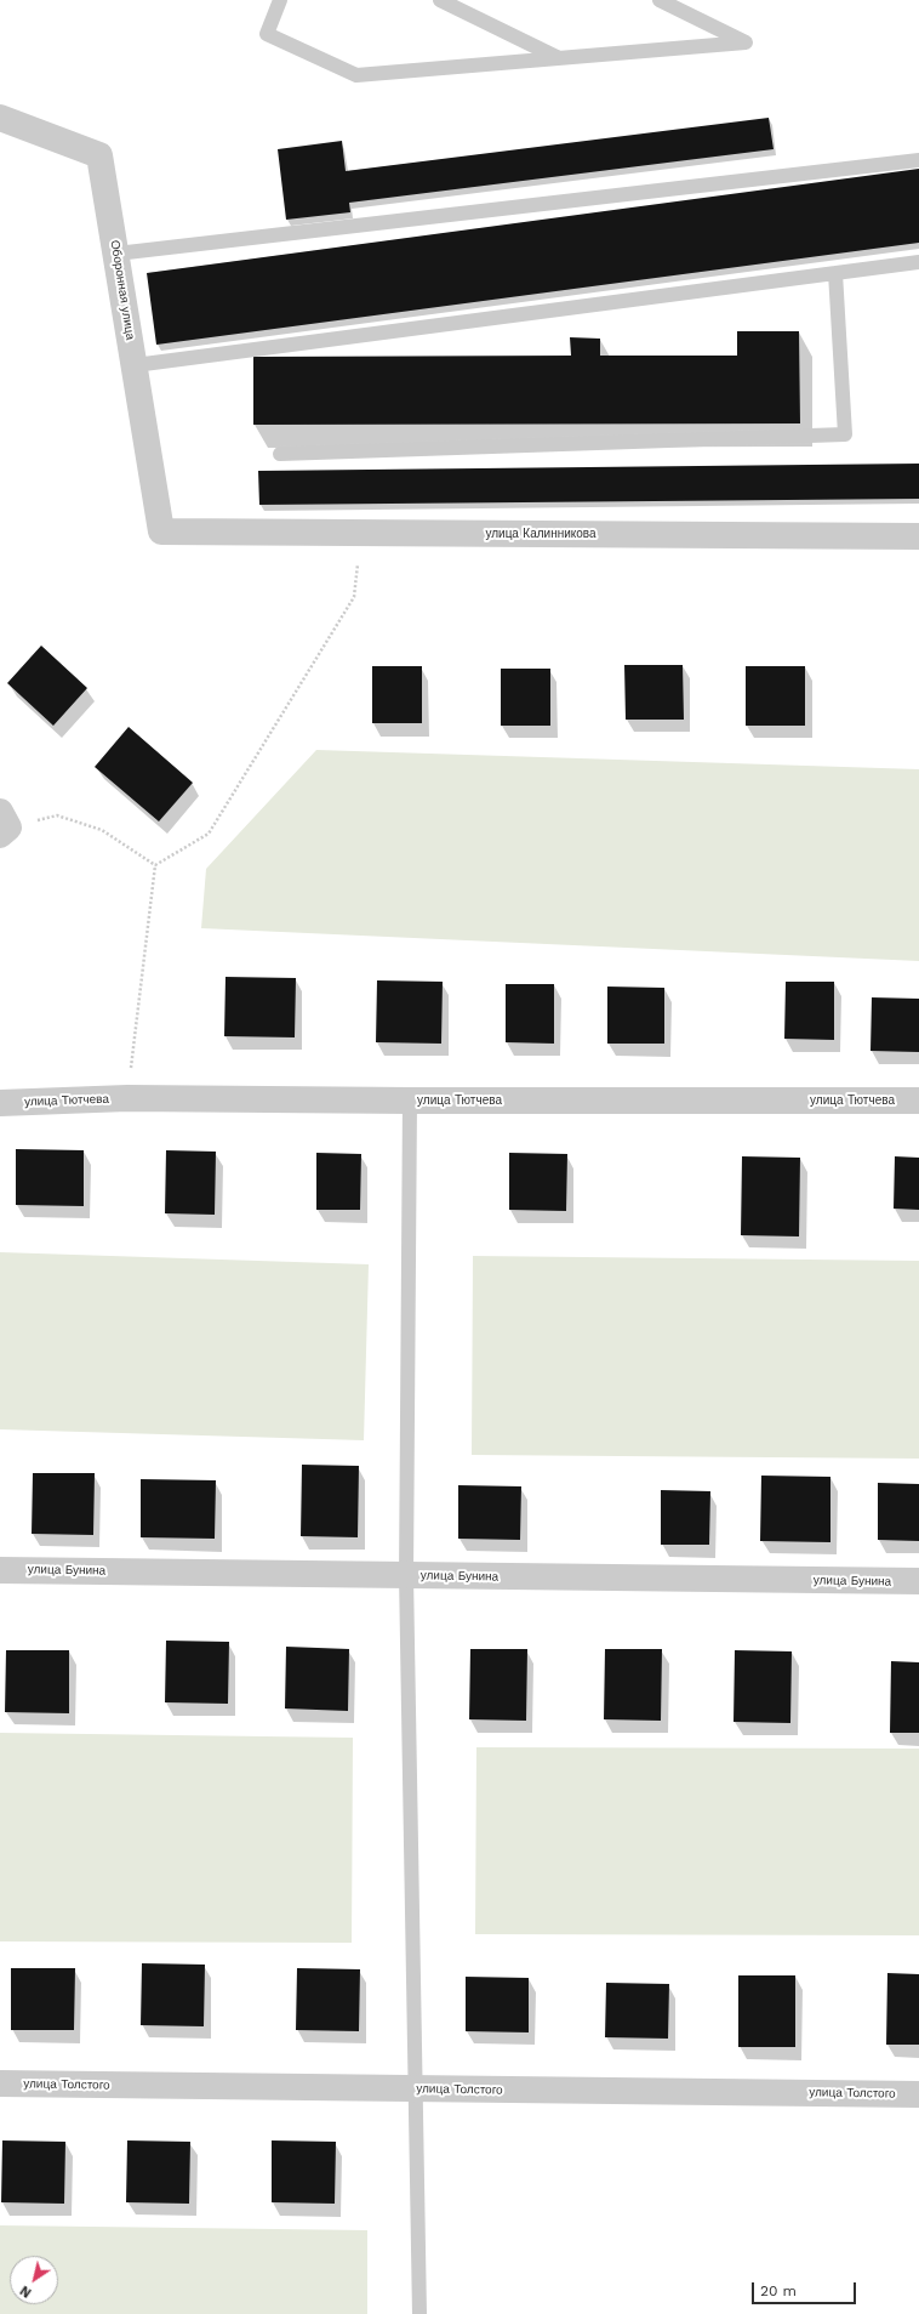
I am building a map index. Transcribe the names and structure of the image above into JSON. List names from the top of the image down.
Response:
{
  "streets": {
    "street": [
      "Оборонная улица",
      "улица Калинникова",
      "улица Тютчева",
      "улица Бунина",
      "улица Толстого"
    ]
  },
  "crossings": [
    ["Оборонная улица", "улица Калинникова"]
  ],
  "scale_bar": "20 m",
  "north": "bottom left"
}
